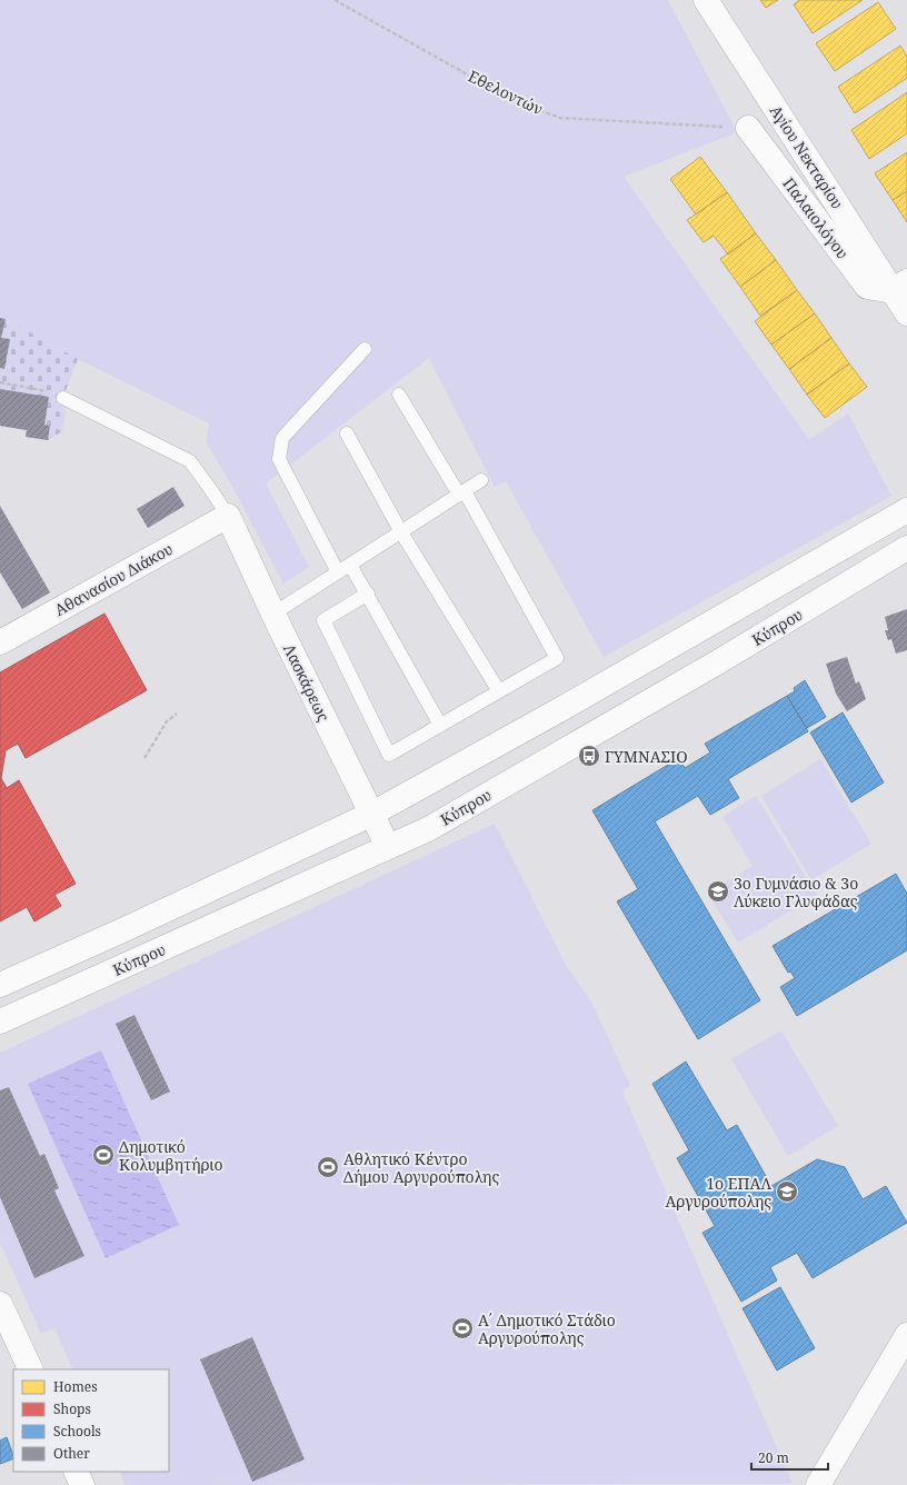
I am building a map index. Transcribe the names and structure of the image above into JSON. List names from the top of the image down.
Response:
{
  "streets": {
    "main road": [
      "Αγίου Νεκταρίου",
      "Παλαιολόγου",
      "Αθανασίου Διάκου",
      "Κύπρου",
      "Λασκάρεως"
    ],
    "path": ["Εθελοντών"]
  },
  "crossings": [
    ["Εθελοντών", "Παλαιολόγου"],
    ["Αγίου Νεκταρίου", "Παλαιολόγου"],
    ["Αθανασίου Διάκου", "Λασκάρεως"],
    ["Κύπρου", "Λασκάρεως"]
  ],
  "places": {
    "bus stop": ["ΓΥΜΝΑΣΙΟ"],
    "school or university": ["3ο Γυμνάσιο & 3ο Λύκειο Γλυφάδας", "1o ΕΠΑΛ Αργυρούπολης"],
    "sports": ["Δημοτικό Κολυμβητήριο", "Αθλητικό Κέντρο Δήμου Αργυρούπολης", "Α΄ Δημοτικό Στάδιο Αργυρούπολης"]
  },
  "legend": [
    "Homes",
    "Shops",
    "Schools",
    "Other"
  ],
  "scale_bar": "20 m"
}
